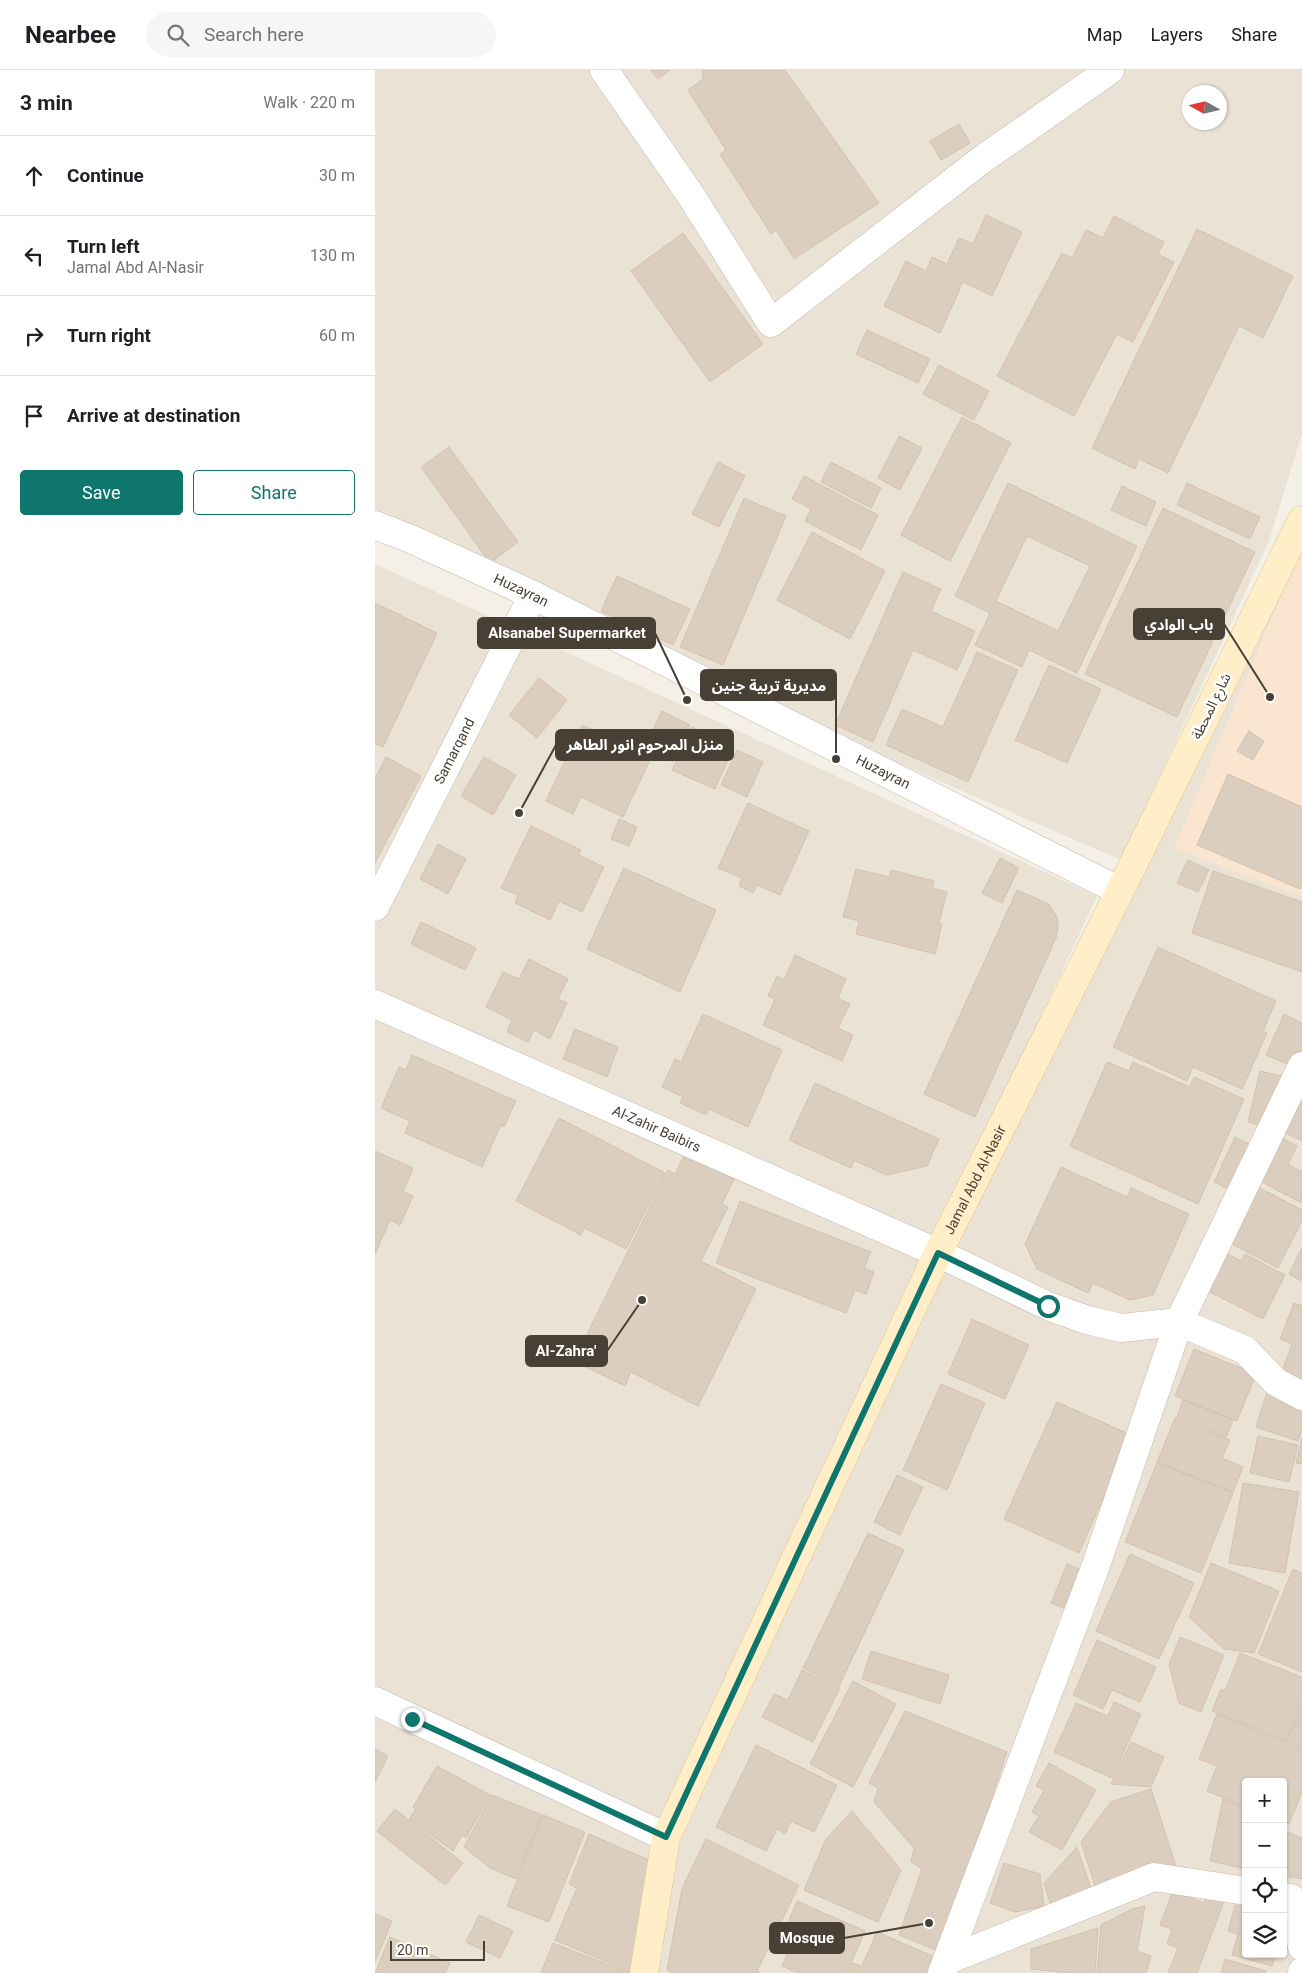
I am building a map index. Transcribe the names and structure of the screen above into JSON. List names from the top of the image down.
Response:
{
  "streets": {
    "main road": ["شارع المحطة", "Jamal Abd Al-Nasir"],
    "street": ["Huzayran", "Samarqand", "Al-Zahir Baibirs"]
  },
  "crossings": [
    ["Huzayran", "شارع المحطة"],
    ["Huzayran", "Samarqand"],
    ["Huzayran", "Jamal Abd Al-Nasir"],
    ["شارع المحطة", "Jamal Abd Al-Nasir"],
    ["Al-Zahir Baibirs", "Jamal Abd Al-Nasir"]
  ],
  "places": [
    "باب الوادي",
    "Alsanabel Supermarket",
    "مديرية تربية جنين",
    "منزل المرحوم انور الطاهر",
    "Al-Zahra'",
    "Mosque"
  ],
  "scale_bar": "20 m",
  "north": "left",
  "page": {
    "header": "Nearbee",
    "search": "Search here",
    "nav": ["Map", "Layers", "Share"],
    "heading": ["3 min", "Walk · 220 m"],
    "list": [
      ["Continue", "30 m"],
      ["Turn left", "Jamal Abd Al-Nasir", "130 m"],
      ["Turn right", "60 m"],
      "Arrive at destination"
    ],
    "buttons": ["Save", "Share"],
    "map_buttons": ["+", "−"],
    "scale": "20 m"
  }
}
